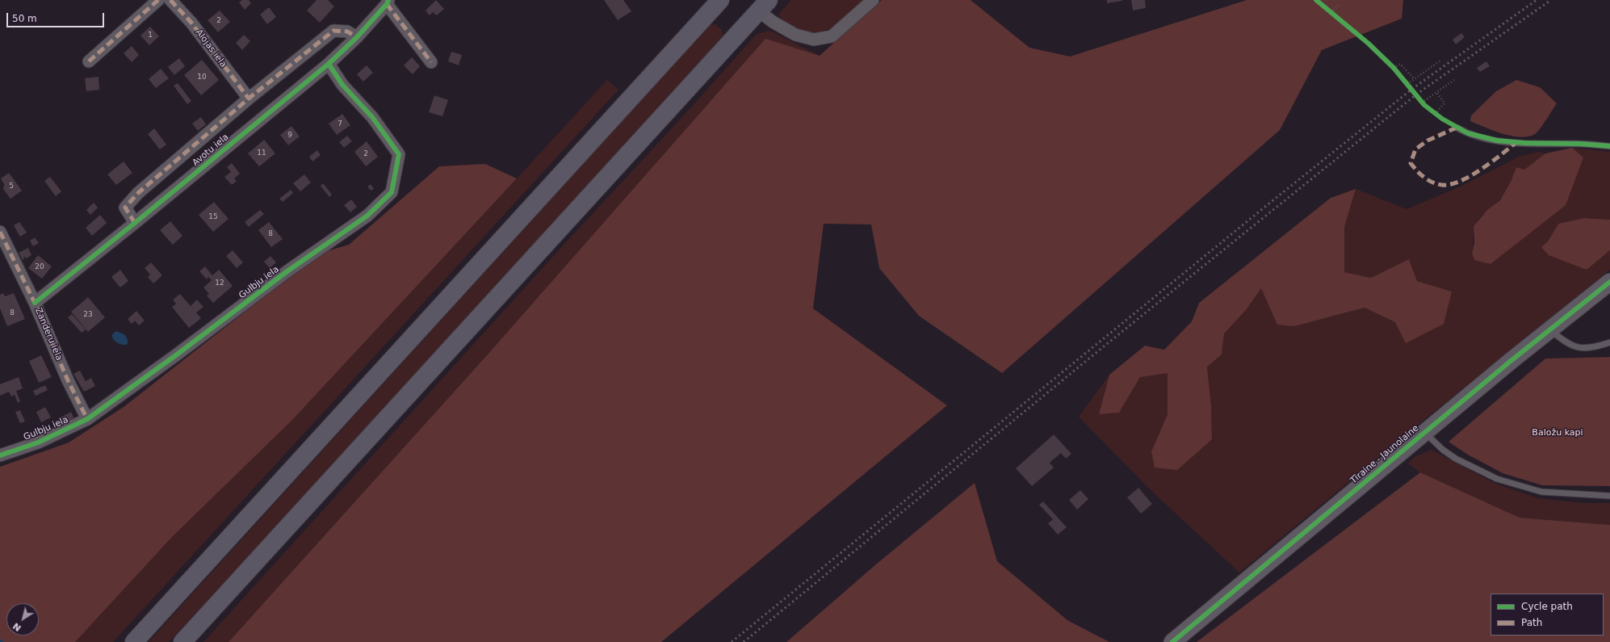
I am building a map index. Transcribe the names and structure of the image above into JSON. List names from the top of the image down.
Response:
{
  "streets": {
    "main road": ["Tīraine - Jaunolaine"],
    "street": [
      "Alojas iela",
      "Avotu iela",
      "Gulbju iela",
      "Zanderu iela"
    ]
  },
  "crossings": [
    ["Avotu iela", "Gulbju iela"],
    ["Avotu iela", "Zanderu iela"],
    ["Gulbju iela", "Zanderu iela"]
  ],
  "parks": ["Baložu kapi"],
  "house_numbers": [
    "2",
    "1",
    "10",
    "7",
    "9",
    "11",
    "2",
    "5",
    "15",
    "8",
    "20",
    "12",
    "8",
    "23"
  ],
  "legend": ["Cycle path", "Path"],
  "scale_bar": "50 m",
  "north": "bottom left"
}
